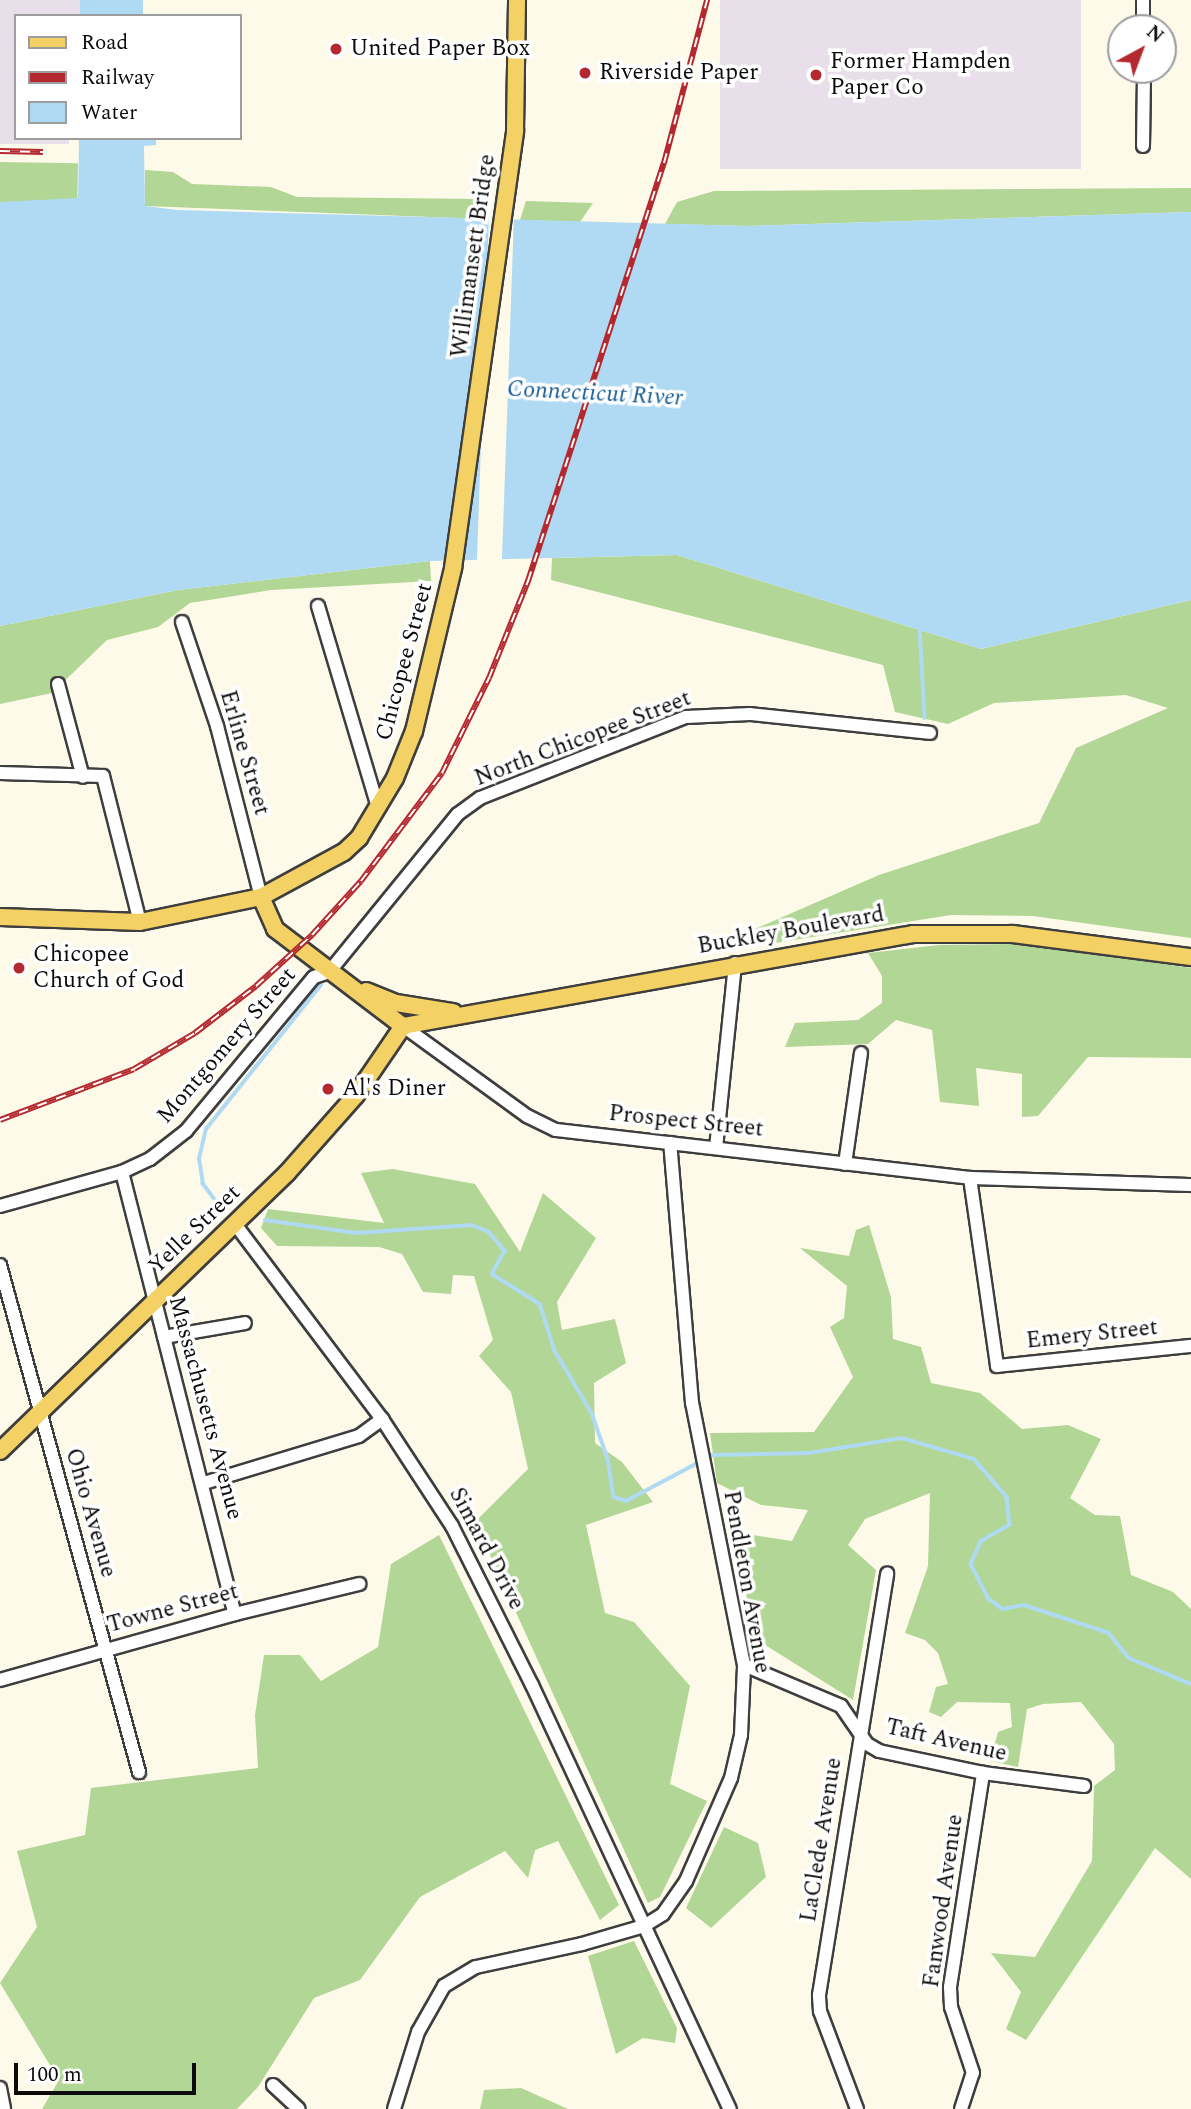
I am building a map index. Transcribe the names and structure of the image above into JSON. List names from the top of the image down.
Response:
{
  "streets": {
    "main road": [
      "Willimansett Bridge",
      "Chicopee Street",
      "Buckley Boulevard",
      "Prospect Street",
      "Yelle Street"
    ],
    "street": [
      "North Chicopee Street",
      "Erline Street",
      "Montgomery Street",
      "Emery Street",
      "Massachusetts Avenue",
      "Ohio Avenue",
      "Simard Drive",
      "Pendleton Avenue",
      "Towne Street",
      "Taft Avenue",
      "LaClede Avenue",
      "Fanwood Avenue"
    ]
  },
  "crossings": [
    ["Willimansett Bridge", "Chicopee Street"],
    ["Chicopee Street", "Erline Street"],
    ["Chicopee Street", "Prospect Street"],
    ["North Chicopee Street", "Montgomery Street"],
    ["North Chicopee Street", "Prospect Street"],
    ["Erline Street", "Prospect Street"],
    ["Buckley Boulevard", "Prospect Street"],
    ["Buckley Boulevard", "Yelle Street"],
    ["Montgomery Street", "Prospect Street"],
    ["Montgomery Street", "Massachusetts Avenue"],
    ["Prospect Street", "Yelle Street"],
    ["Prospect Street", "Emery Street"],
    ["Prospect Street", "Pendleton Avenue"],
    ["Yelle Street", "Massachusetts Avenue"],
    ["Yelle Street", "Ohio Avenue"],
    ["Yelle Street", "Simard Drive"],
    ["Massachusetts Avenue", "Towne Street"],
    ["Ohio Avenue", "Towne Street"],
    ["Simard Drive", "Pendleton Avenue"],
    ["Pendleton Avenue", "Taft Avenue"],
    ["Taft Avenue", "LaClede Avenue"],
    ["Taft Avenue", "Fanwood Avenue"]
  ],
  "water": ["Connecticut River"],
  "places": [
    "United Paper Box",
    "Riverside Paper",
    "Former Hampden Paper Co",
    "Chicopee Church of God",
    "Al's Diner"
  ],
  "legend": ["Road", "Railway", "Water"],
  "scale_bar": "100 m",
  "north": "top right"
}
